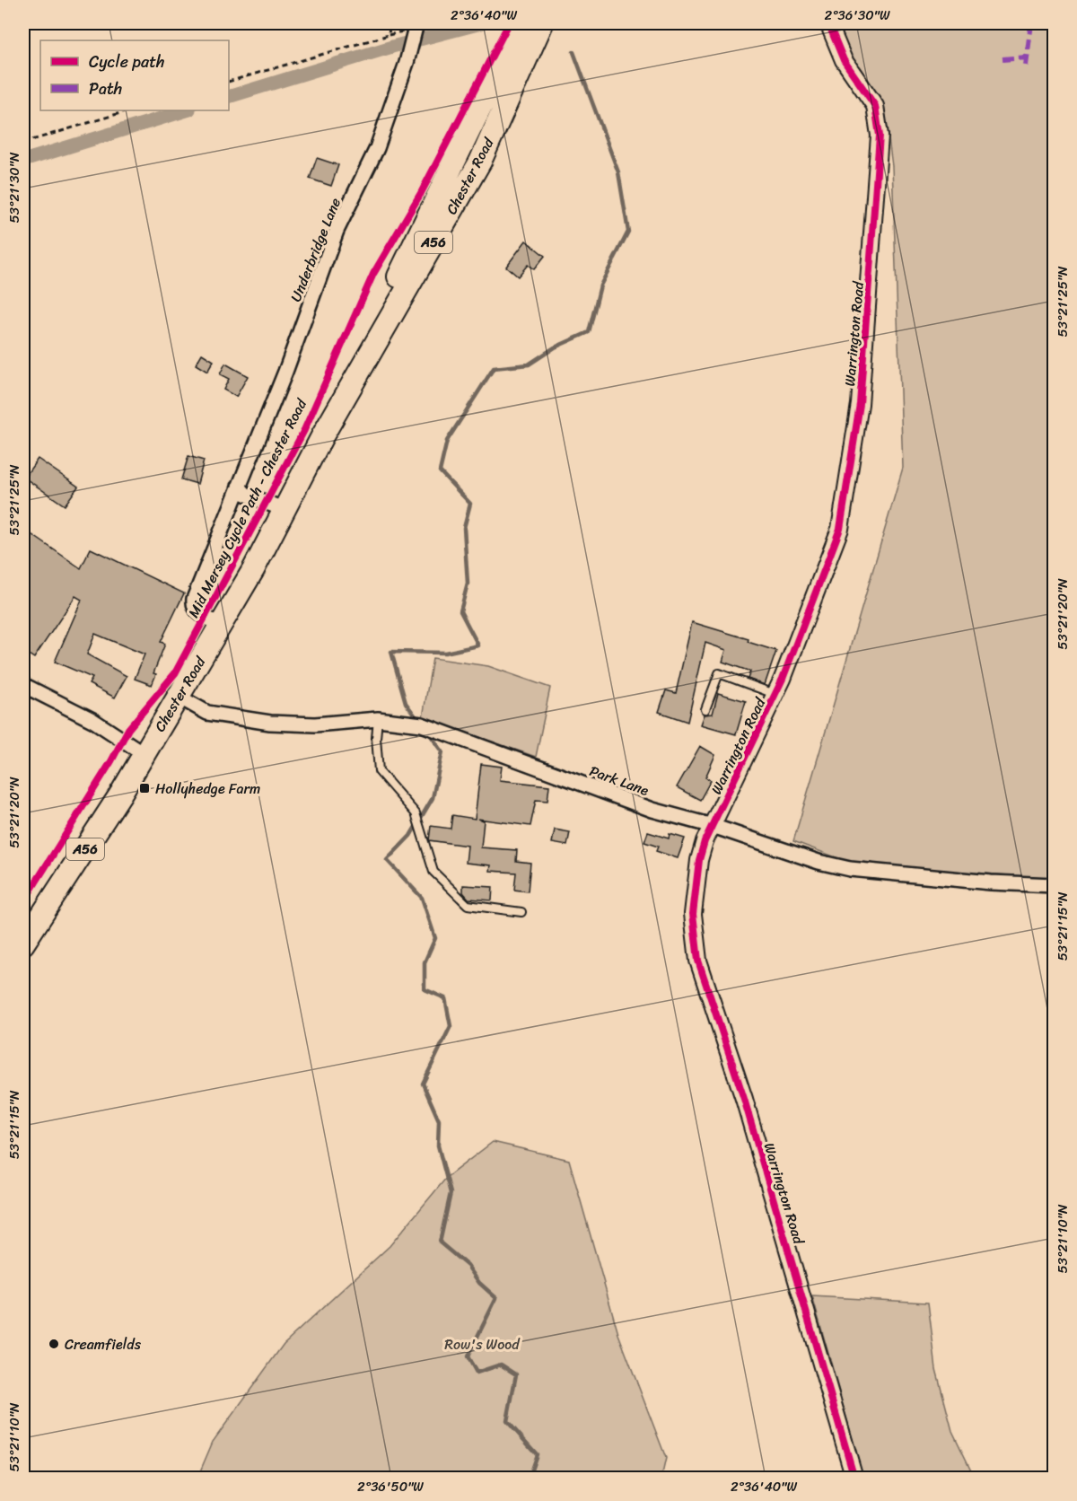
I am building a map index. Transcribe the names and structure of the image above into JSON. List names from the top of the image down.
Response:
{
  "streets": {
    "highway": ["Chester Road", "A56"],
    "street": ["Underbridge Lane", "Warrington Road", "Park Lane"],
    "cycle path": ["Mid Mersey Cycle Path - Chester Road"]
  },
  "crossings": [
    ["Chester Road", "Underbridge Lane"],
    ["Chester Road", "Park Lane"],
    ["Warrington Road", "Park Lane"]
  ],
  "parks": ["Row's Wood"],
  "places": {
    "transit": ["Hollyhedge Farm"],
    "other": ["Creamfields"]
  },
  "legend": ["Cycle path", "Path"],
  "coordinates": [
    "2°36'40\"W",
    "2°36'30\"W",
    "53°21'30\"N",
    "53°21'25\"N",
    "53°21'20\"N",
    "53°21'15\"N",
    "53°21'10\"N",
    "2°36'50\"W"
  ]
}
